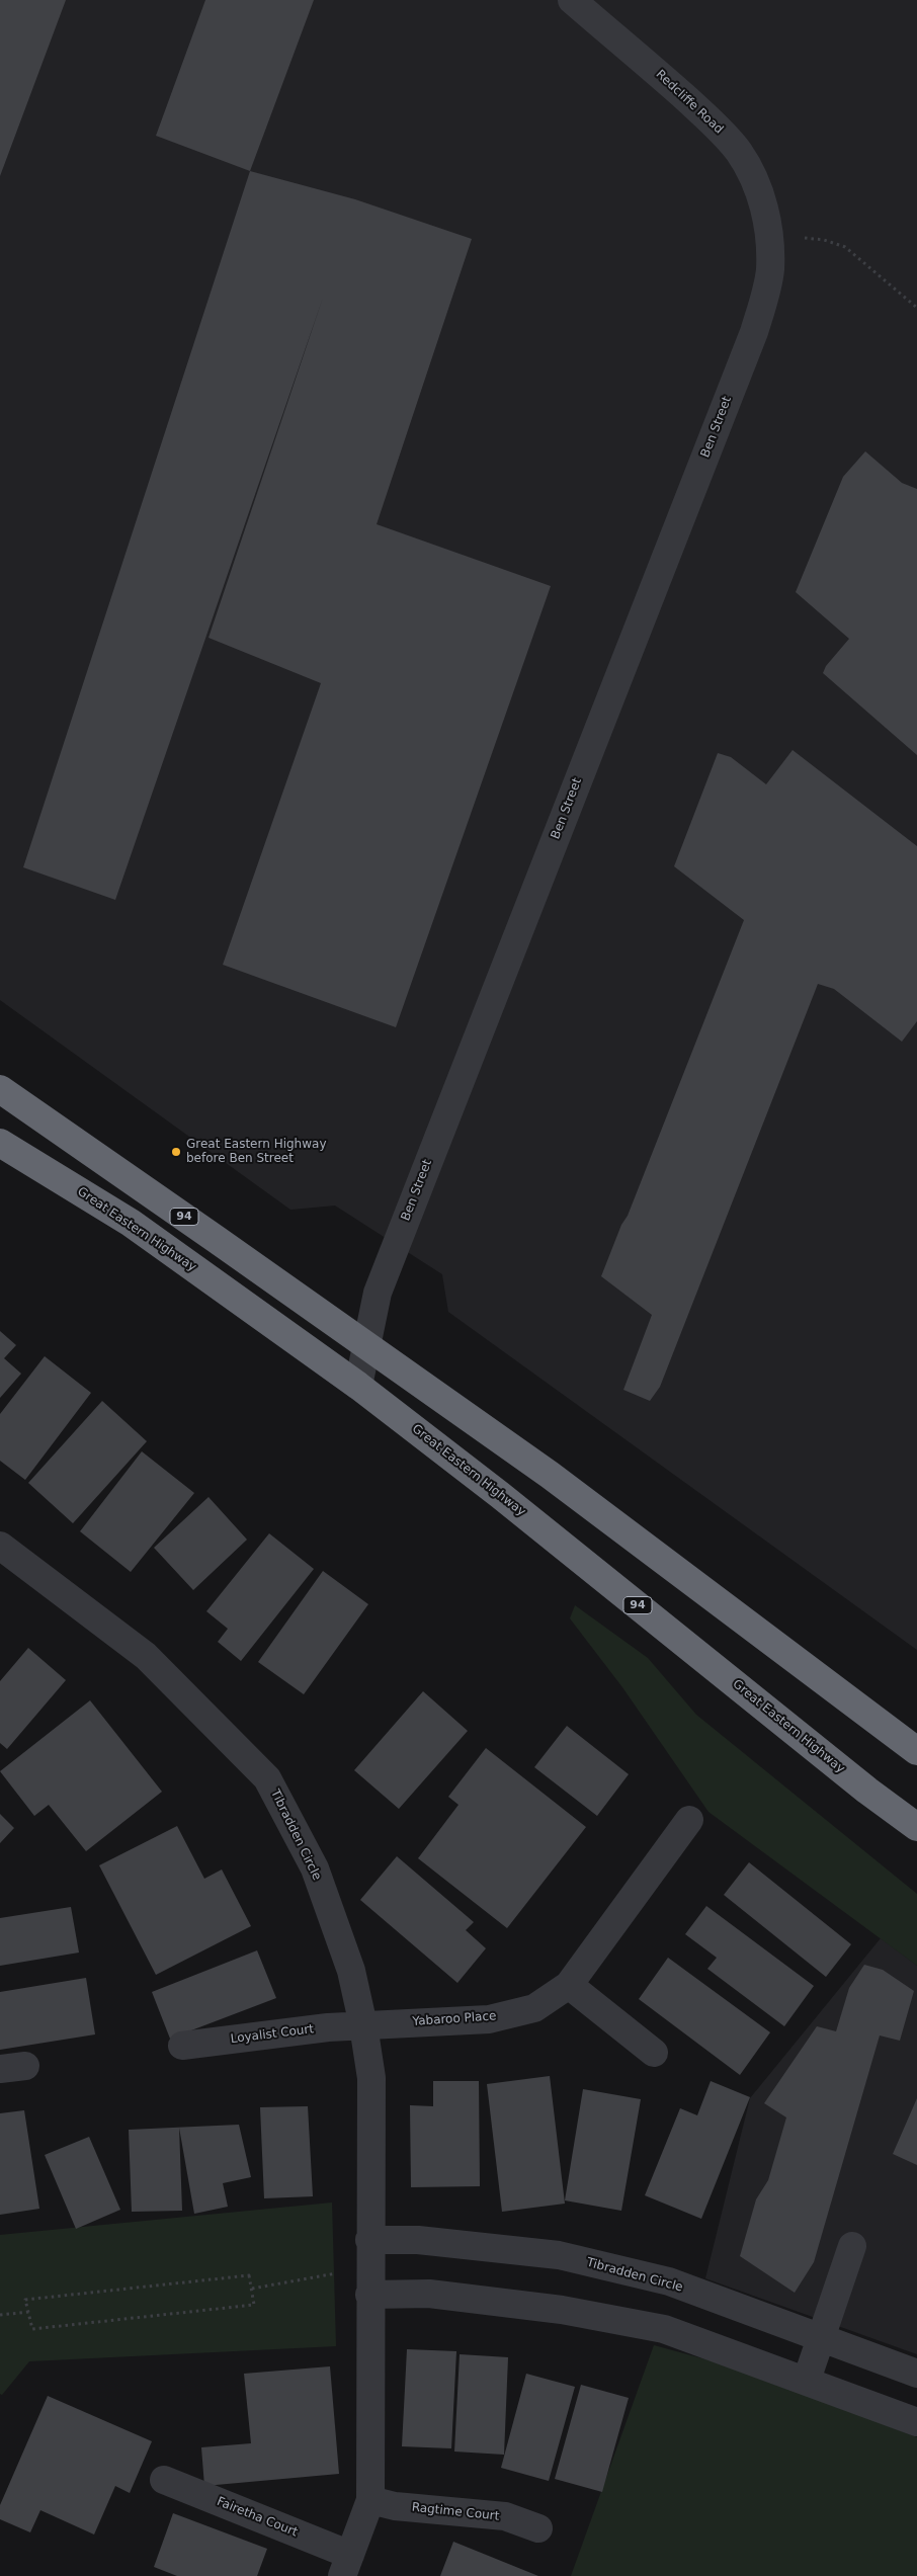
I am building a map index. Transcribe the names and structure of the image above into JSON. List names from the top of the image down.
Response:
{
  "streets": {
    "highway": ["94", "Great Eastern Highway"],
    "street": [
      "Redcliffe Road",
      "Ben Street",
      "Tibradden Circle",
      "Yabaroo Place",
      "Loyalist Court",
      "Ragtime Court",
      "Fairetha Court"
    ]
  },
  "crossings": [
    ["Redcliffe Road", "Ben Street"],
    ["Ben Street", "94"],
    ["Ben Street", "Great Eastern Highway"],
    ["Tibradden Circle", "Yabaroo Place"],
    ["Tibradden Circle", "Loyalist Court"],
    ["Tibradden Circle", "Ragtime Court"],
    ["Tibradden Circle", "Fairetha Court"],
    ["Yabaroo Place", "Loyalist Court"]
  ],
  "places": ["Great Eastern Highway before Ben Street"]
}
